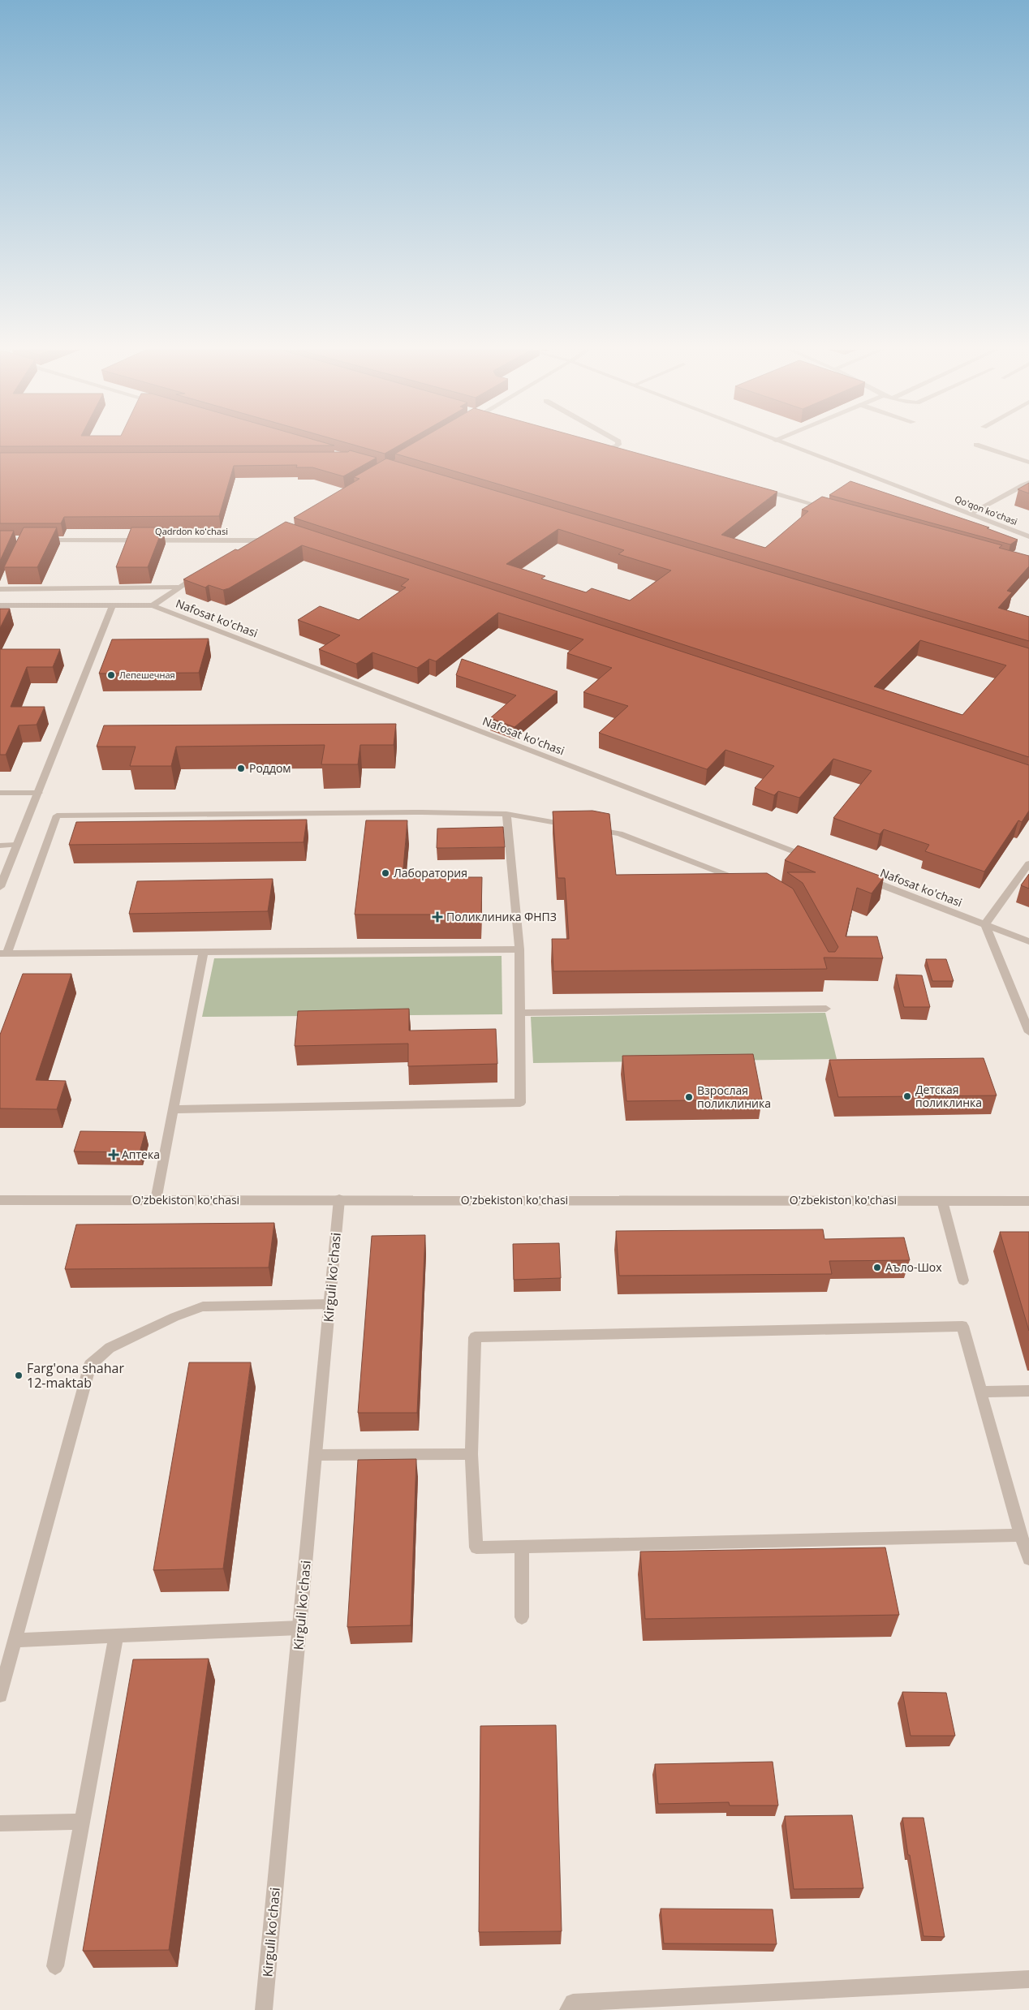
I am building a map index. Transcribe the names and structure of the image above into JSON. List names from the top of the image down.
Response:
{
  "streets": {
    "street": [
      "Qoʻqon koʻchasi",
      "Qadrdon koʻchasi",
      "Nafosat ko'chasi",
      "O'zbekiston ko'chasi",
      "Kirguli ko'chasi"
    ]
  },
  "crossings": [
    ["O'zbekiston ko'chasi", "Kirguli ko'chasi"]
  ],
  "places": {
    "other": [
      "Лепешечная",
      "Роддом",
      "Лаборатория",
      "Детская поликлинка",
      "Взрослая поликлиника",
      "Аъло-Шох",
      "Farg'ona shahar 12-maktab"
    ],
    "health": ["Поликлиника ФНПЗ", "Аптека"]
  }
}
